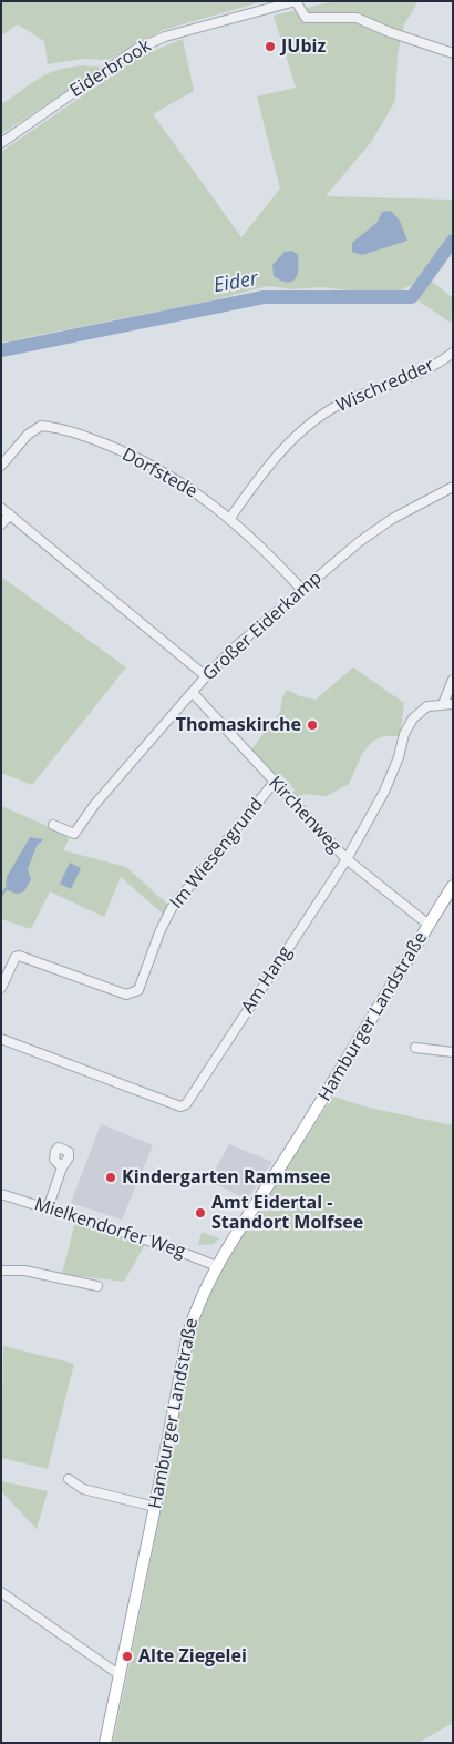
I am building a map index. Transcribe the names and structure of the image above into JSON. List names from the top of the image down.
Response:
{
  "streets": {
    "main road": ["Hamburger Landstraße"],
    "street": [
      "Eiderbrook",
      "Wischredder",
      "Dorfstede",
      "Großer Eiderkamp",
      "Kirchenweg",
      "Im Wiesengrund",
      "Am Hang",
      "Mielkendorfer Weg"
    ]
  },
  "crossings": [
    ["Wischredder", "Dorfstede"],
    ["Dorfstede", "Großer Eiderkamp"],
    ["Großer Eiderkamp", "Kirchenweg"],
    ["Kirchenweg", "Im Wiesengrund"],
    ["Kirchenweg", "Am Hang"],
    ["Kirchenweg", "Hamburger Landstraße"],
    ["Hamburger Landstraße", "Mielkendorfer Weg"]
  ],
  "water": ["Eider"],
  "places": [
    "JUbiz",
    "Thomaskirche",
    "Kindergarten Rammsee",
    "Amt Eidertal - Standort Molfsee",
    "Alte Ziegelei"
  ]
}
